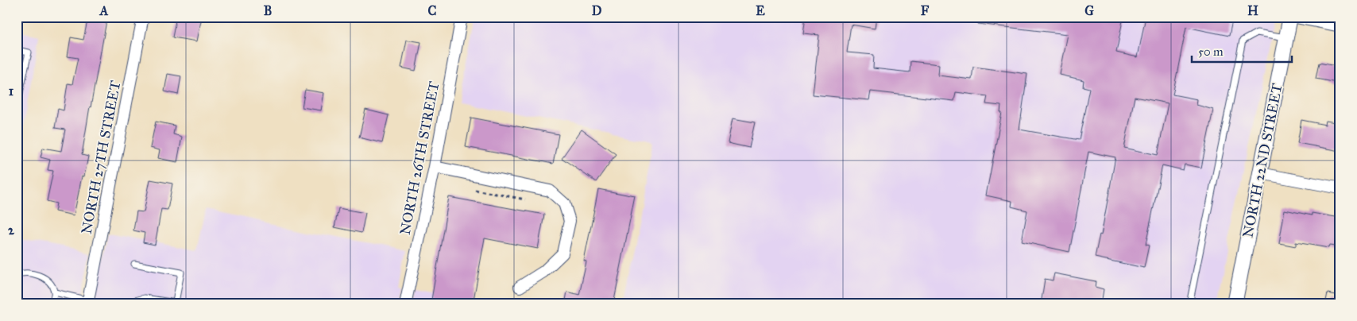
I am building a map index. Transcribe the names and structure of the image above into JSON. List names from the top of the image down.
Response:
{
  "streets": {
    "street": ["NORTH 27TH STREET", "NORTH 26TH STREET", "NORTH 22ND STREET"]
  },
  "scale_bar": "50 m",
  "grid": {
    "columns": [
      "A",
      "B",
      "C",
      "D",
      "E",
      "F",
      "G",
      "H"
    ],
    "rows": ["1", "2"]
  }
}
